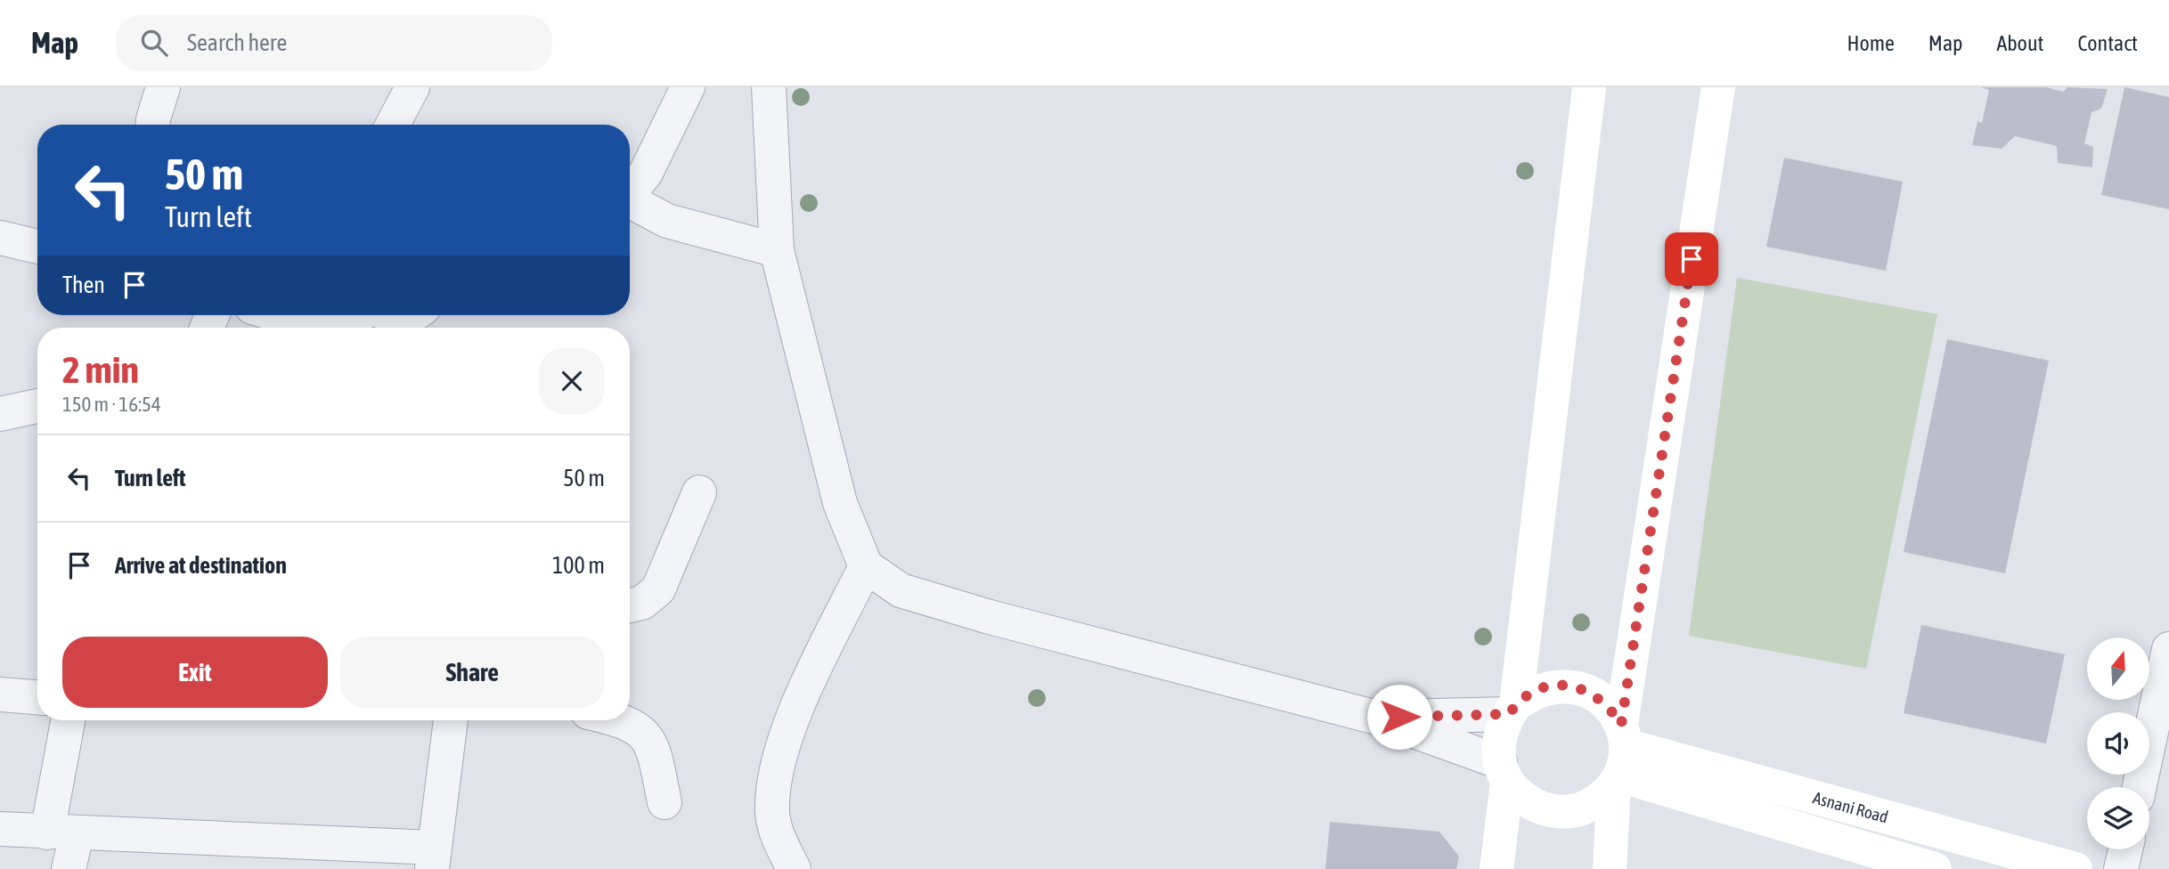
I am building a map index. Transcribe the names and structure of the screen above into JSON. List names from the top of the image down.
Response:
{
  "streets": {
    "street": ["Asnani Road"]
  },
  "north": "top",
  "page": {
    "header": "Map",
    "search": "Search here",
    "nav": [
      "Home",
      "Map",
      "About",
      "Contact"
    ],
    "turn": ["50 m", "Turn left"],
    "then": "Then",
    "heading": ["2 min", "150 m · 16:54"],
    "list": [
      {
        "name": "Turn left",
        "value": "50 m"
      },
      {
        "name": "Arrive at destination",
        "value": "100 m"
      }
    ],
    "buttons": ["Exit", "Share"]
  }
}
